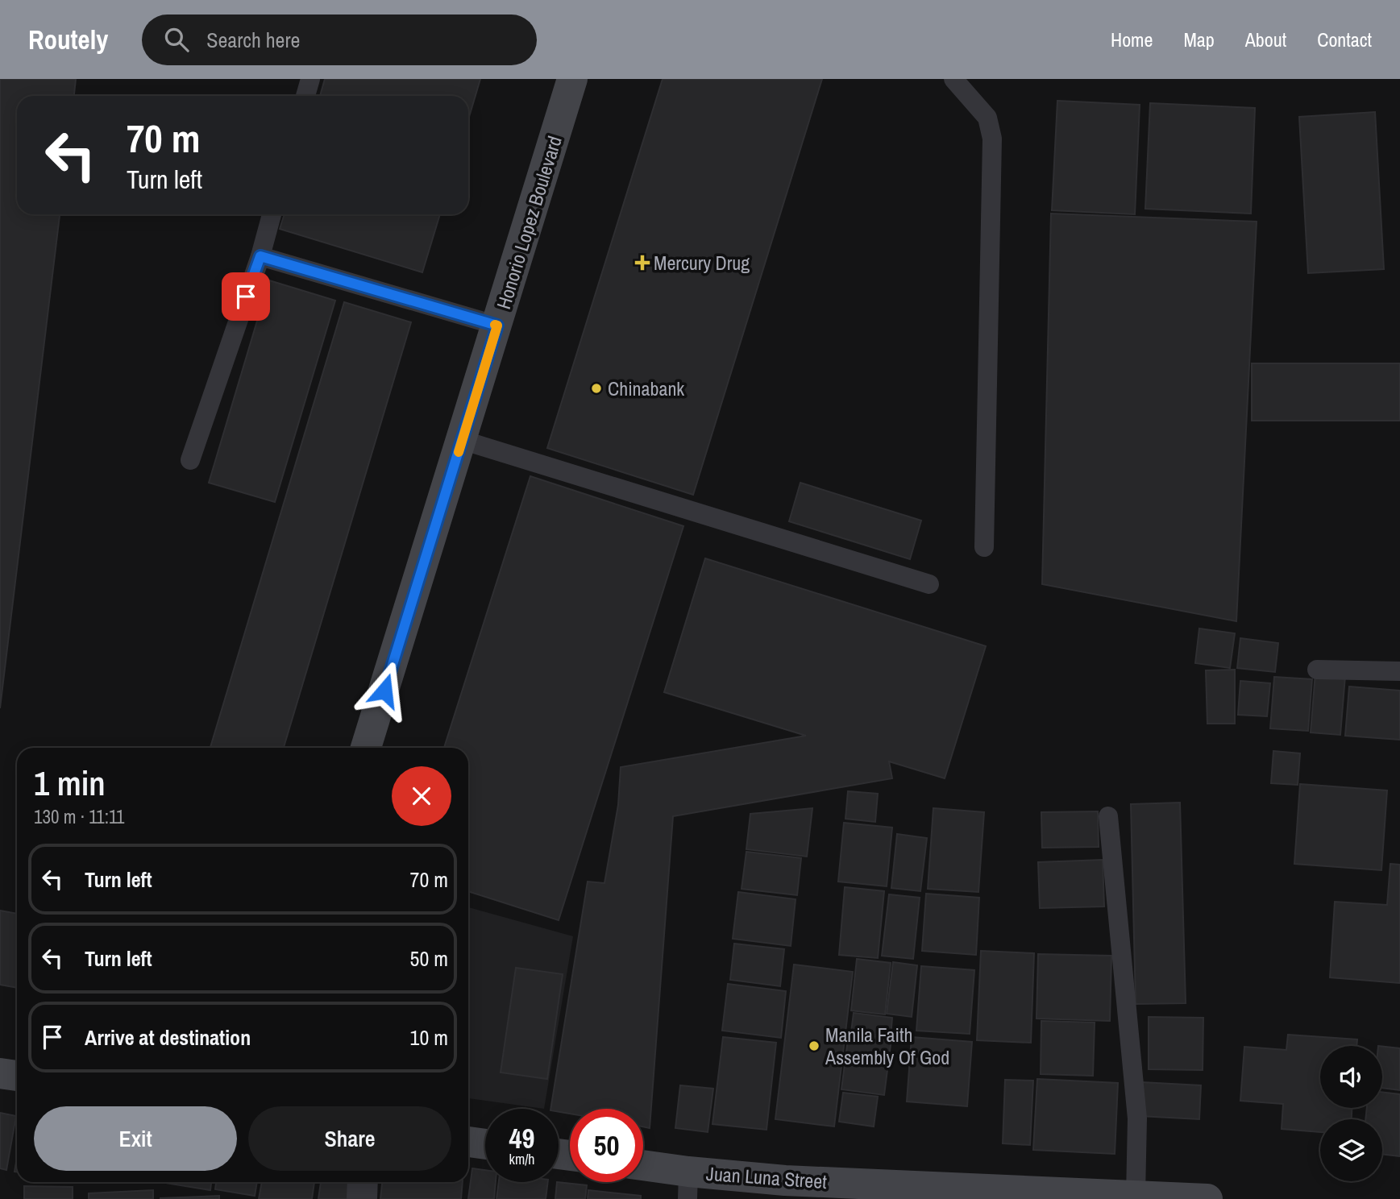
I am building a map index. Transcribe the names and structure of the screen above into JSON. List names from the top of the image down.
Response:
{
  "streets": {
    "main road": ["Honorio Lopez Boulevard", "Juan Luna Street"]
  },
  "places": {
    "health": ["Mercury Drug"],
    "other": ["Chinabank", "Manila Faith Assembly Of God"]
  },
  "page": {
    "header": "Routely",
    "search": "Search here",
    "nav": [
      "Home",
      "Map",
      "About",
      "Contact"
    ],
    "turn": ["70 m", "Turn left"],
    "heading": ["1 min", "130 m · 11:11"],
    "list": [
      {
        "name": "Turn left",
        "value": "70 m"
      },
      {
        "name": "Turn left",
        "value": "50 m"
      },
      {
        "name": "Arrive at destination",
        "value": "10 m"
      }
    ],
    "buttons": ["Exit", "Share"],
    "speed": "49 km/h",
    "limit": "50"
  }
}
